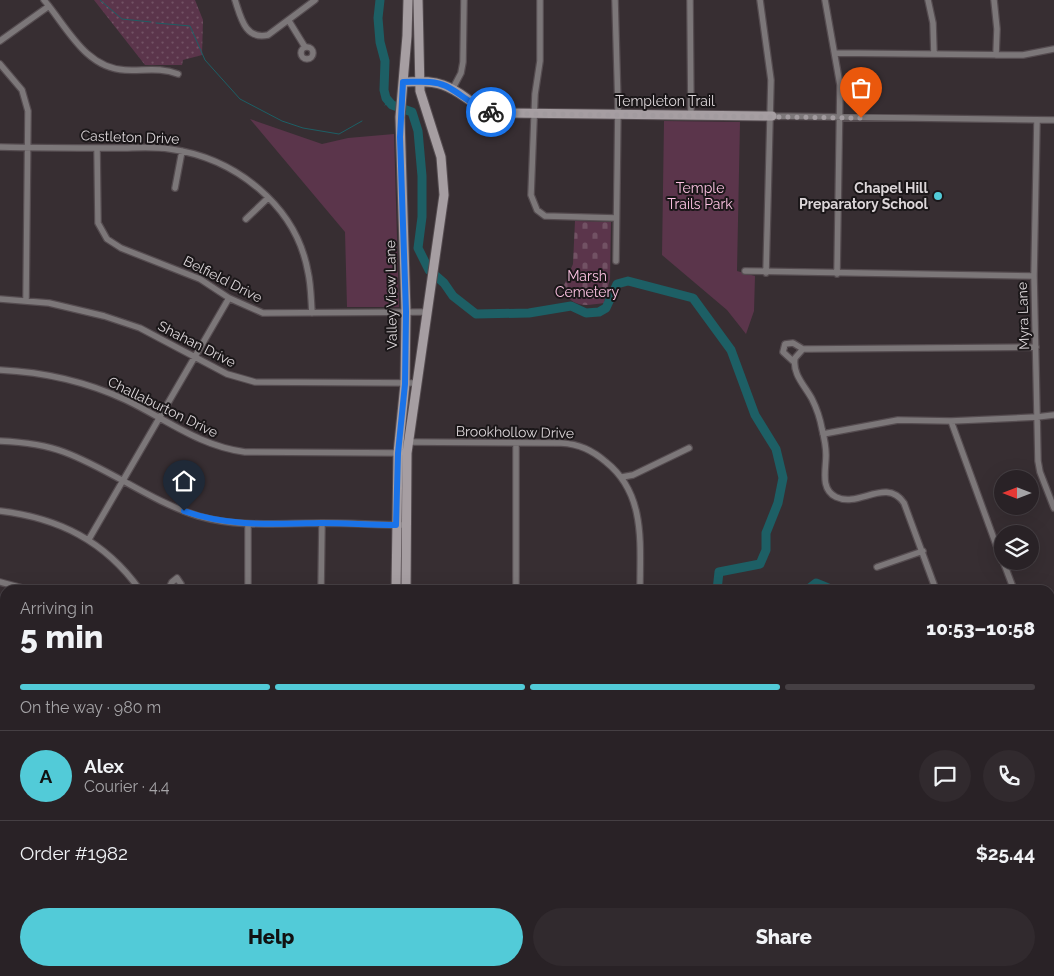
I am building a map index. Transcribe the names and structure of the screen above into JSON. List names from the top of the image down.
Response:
{
  "streets": {
    "main road": ["Templeton Trail", "Valley View Lane"],
    "street": [
      "Castleton Drive",
      "Belfield Drive",
      "Myra Lane",
      "Shahan Drive",
      "Challaburton Drive",
      "Brookhollow Drive"
    ]
  },
  "crossings": [
    ["Templeton Trail", "Valley View Lane"],
    ["Templeton Trail", "Myra Lane"],
    ["Castleton Drive", "Belfield Drive"],
    ["Belfield Drive", "Valley View Lane"],
    ["Valley View Lane", "Shahan Drive"],
    ["Valley View Lane", "Challaburton Drive"],
    ["Valley View Lane", "Brookhollow Drive"]
  ],
  "parks": ["Temple Trails Park", "Marsh Cemetery"],
  "places": ["Chapel Hill Preparatory School"],
  "north": "left",
  "page": {
    "heading": ["5 min", "Arriving in", "10:53–10:58"],
    "panel": [
      "Alex",
      "Courier · 4.4",
      "Order #1982",
      "$25.44"
    ],
    "bar": "On the way · 980 m",
    "round": "A",
    "buttons": ["Help", "Share"]
  }
}
